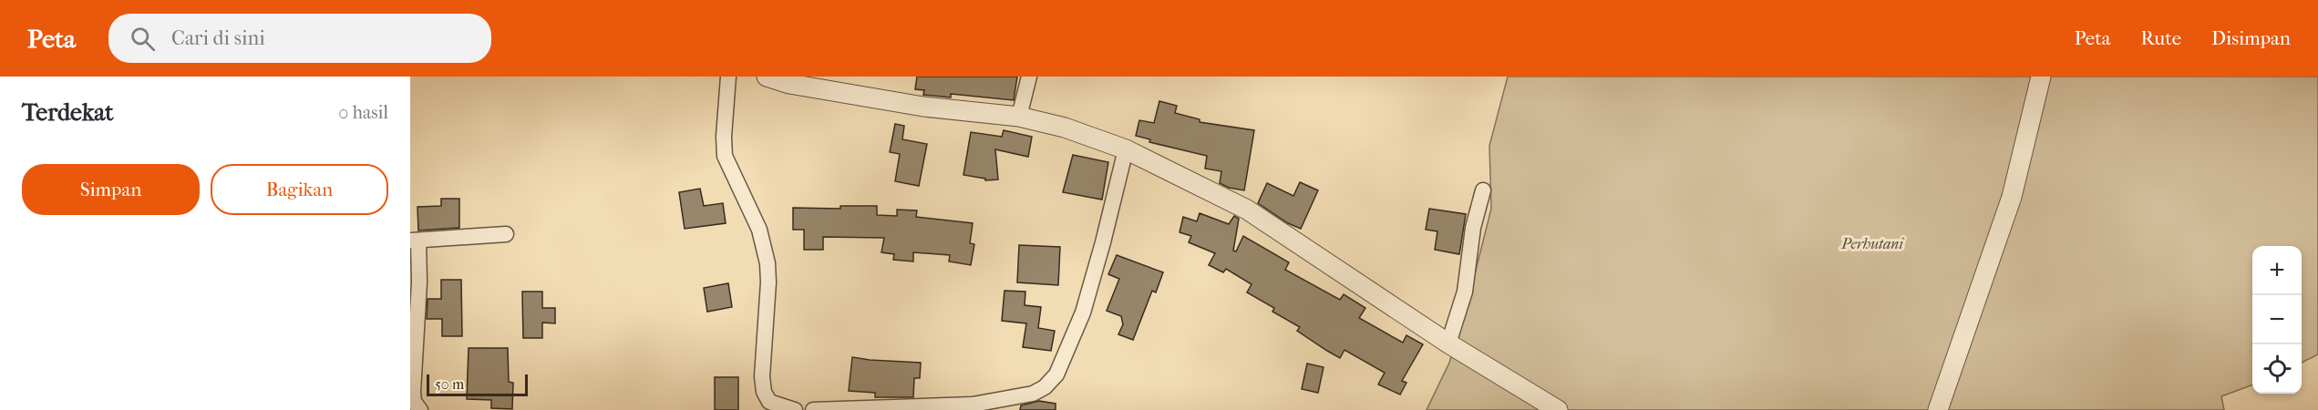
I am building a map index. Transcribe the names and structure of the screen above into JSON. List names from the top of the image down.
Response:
{
  "parks": ["Perhutani"],
  "scale_bar": "50 m",
  "page": {
    "header": "Peta",
    "search": "Cari di sini",
    "nav": ["Peta", "Rute", "Disimpan"],
    "heading": ["Terdekat", "0 hasil"],
    "buttons": ["Simpan", "Bagikan"],
    "map_buttons": ["+", "−"],
    "scale": "50 m"
  }
}
